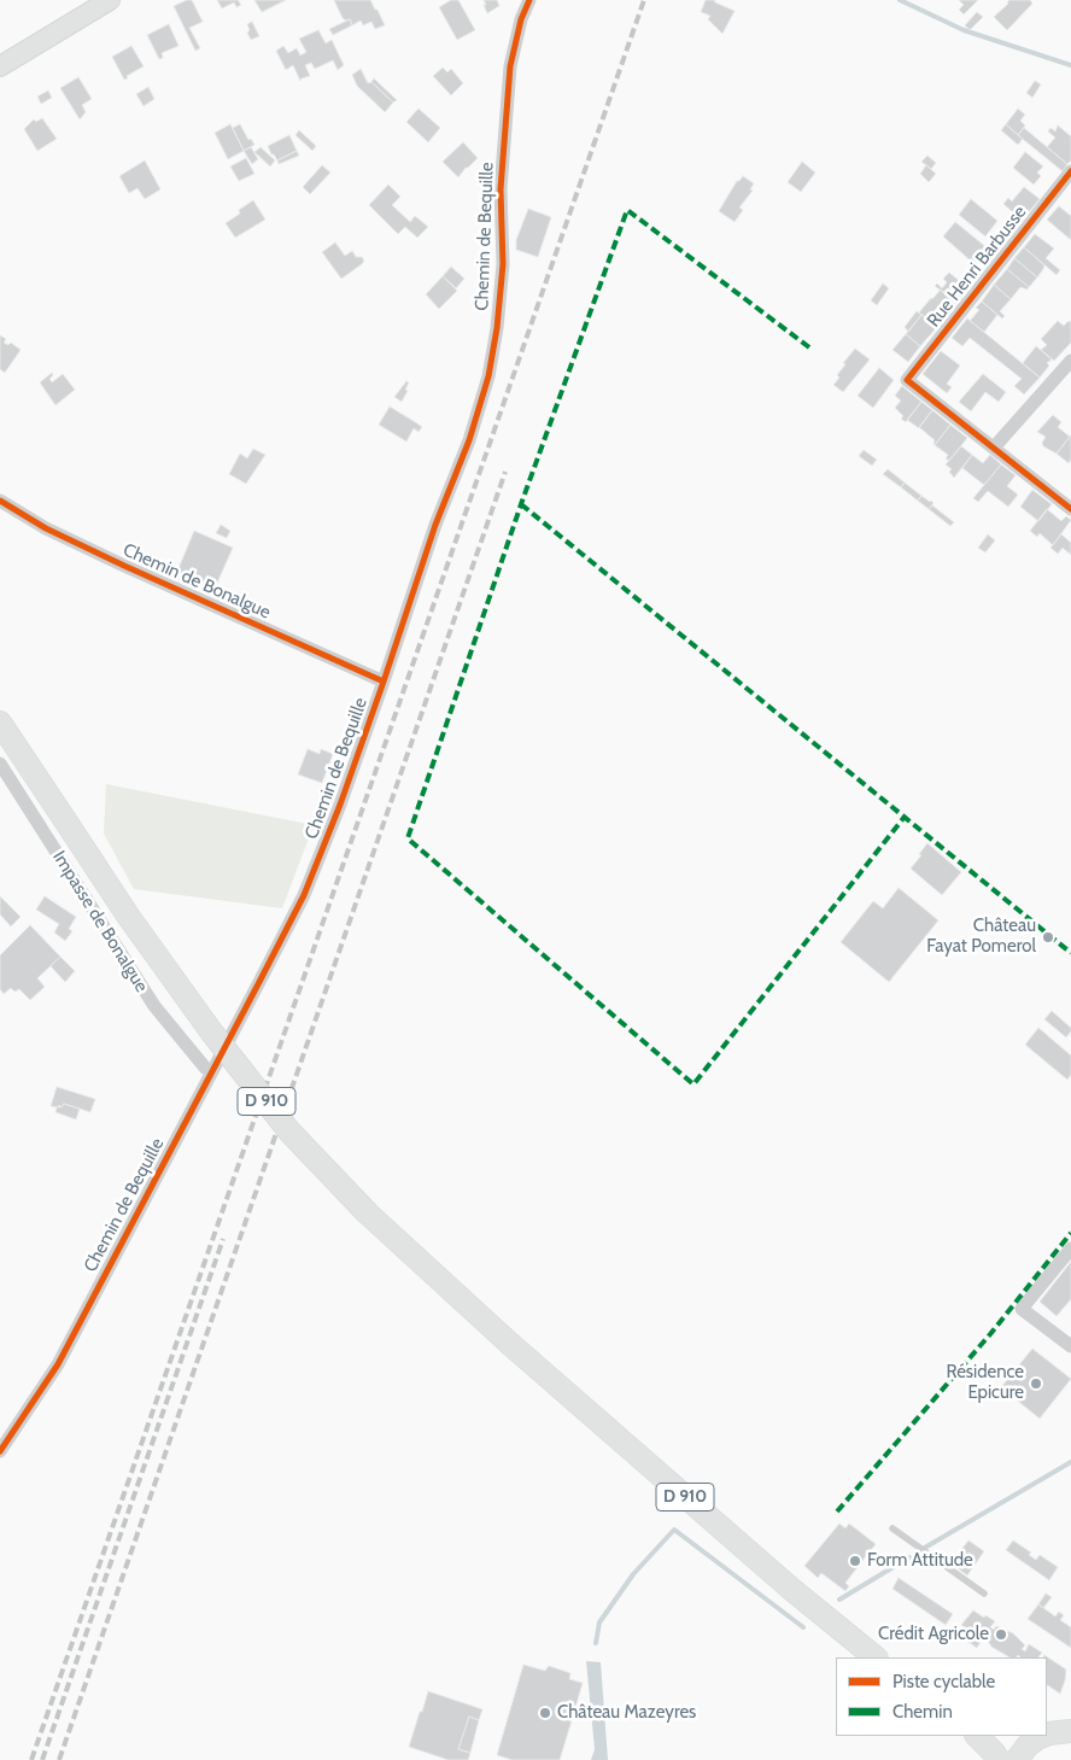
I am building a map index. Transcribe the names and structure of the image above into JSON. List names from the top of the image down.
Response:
{
  "streets": {
    "main road": ["D 910"],
    "street": [
      "Chemin de Bequille",
      "Rue Henri Barbusse",
      "Chemin de Bonalgue",
      "Impasse de Bonalgue"
    ]
  },
  "crossings": [
    ["Chemin de Bequille", "Chemin de Bonalgue"],
    ["Chemin de Bequille", "Impasse de Bonalgue"]
  ],
  "places": [
    "Château Fayat Pomerol",
    "Résidence Epicure",
    "Form Attitude",
    "Crédit Agricole",
    "Château Mazeyres"
  ],
  "legend": ["Piste cyclable", "Chemin"]
}
